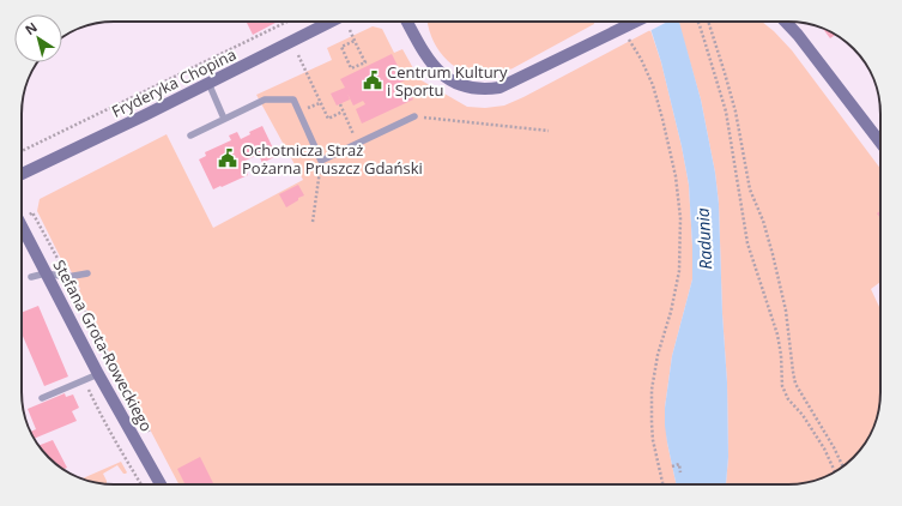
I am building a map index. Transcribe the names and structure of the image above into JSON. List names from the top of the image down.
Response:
{
  "streets": {
    "street": ["Fryderyka Chopina", "Stefana Grota-Roweckiego"]
  },
  "water": ["Radunia"],
  "places": {
    "public building": ["Centrum Kultury i Sportu", "Ochotnicza Straż Pożarna Pruszcz Gdański"]
  },
  "north": "top left"
}
